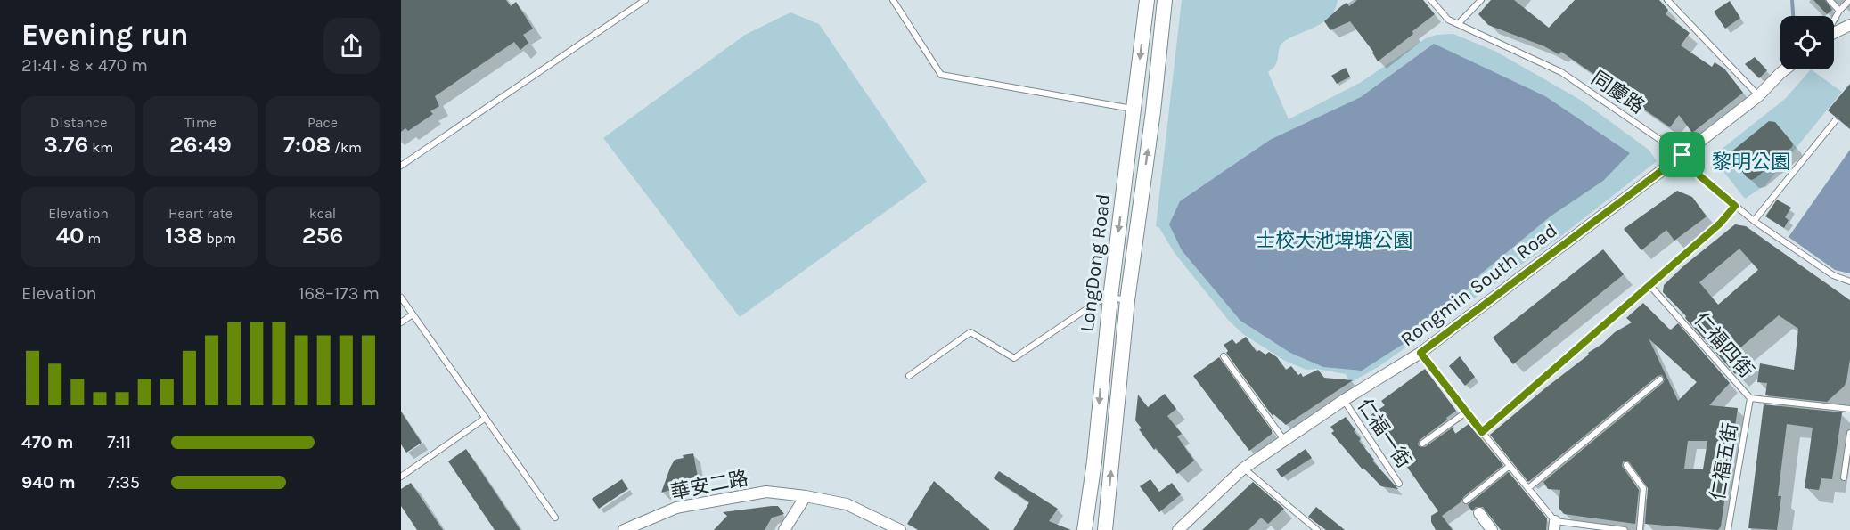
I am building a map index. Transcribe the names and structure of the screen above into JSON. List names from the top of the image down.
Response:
{
  "streets": {
    "street": ["LongDong Road", "Rongmin South Road", "華安二路"],
    "lane": [
      "同慶路",
      "仁福四街",
      "仁福一街",
      "仁福五街"
    ]
  },
  "crossings": [
    ["同慶路", "Rongmin South Road"],
    ["Rongmin South Road", "仁福一街"],
    ["仁福四街", "仁福五街"]
  ],
  "parks": ["黎明公園", "士校大池埤塘公園"],
  "page": {
    "heading": ["Evening run", "21:41 · 8 × 470 m"],
    "stats": [
      ["Distance", "3.76 km"],
      ["Time", "26:49"],
      ["Pace", "7:08 /km"],
      ["Elevation", "40 m"],
      ["Heart rate", "138 bpm"],
      ["kcal", "256"]
    ],
    "chart": ["Elevation", "168–173 m"],
    "list": [
      {
        "name": "470 m",
        "note": "7:11"
      },
      {
        "name": "940 m",
        "note": "7:35"
      }
    ]
  }
}
